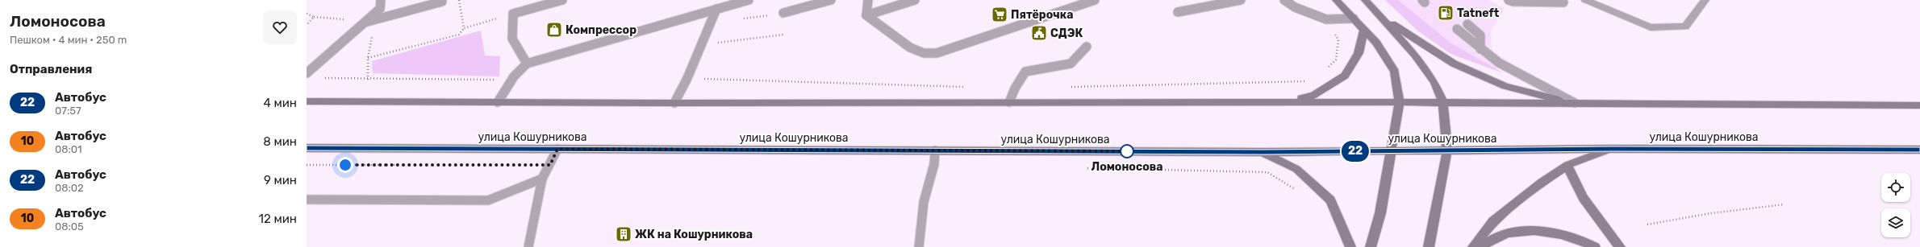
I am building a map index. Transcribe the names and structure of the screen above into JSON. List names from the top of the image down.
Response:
{
  "streets": {
    "main road": ["улица Кошурникова"]
  },
  "places": {
    "fuel station": ["Tatneft"],
    "supermarket": ["Пятёрочка"],
    "shop": ["Компрессор"],
    "public building": ["СДЭК"],
    "other": ["Ломоносова"],
    "building": ["ЖК на Кошурникова"]
  },
  "lines": ["bus line 22"],
  "page": {
    "heading": [
      ["Ломоносова", "Пешком · 4 мин · 250 m"],
      "Отправления"
    ],
    "on_map": "22",
    "list": [
      {
        "mark": "22",
        "name": "Автобус",
        "note": "07:57",
        "value": "4 мин"
      },
      {
        "mark": "10",
        "name": "Автобус",
        "note": "08:01",
        "value": "8 мин"
      },
      {
        "mark": "22",
        "name": "Автобус",
        "note": "08:02",
        "value": "9 мин"
      },
      {
        "mark": "10",
        "name": "Автобус",
        "note": "08:05",
        "value": "12 мин"
      }
    ]
  }
}
